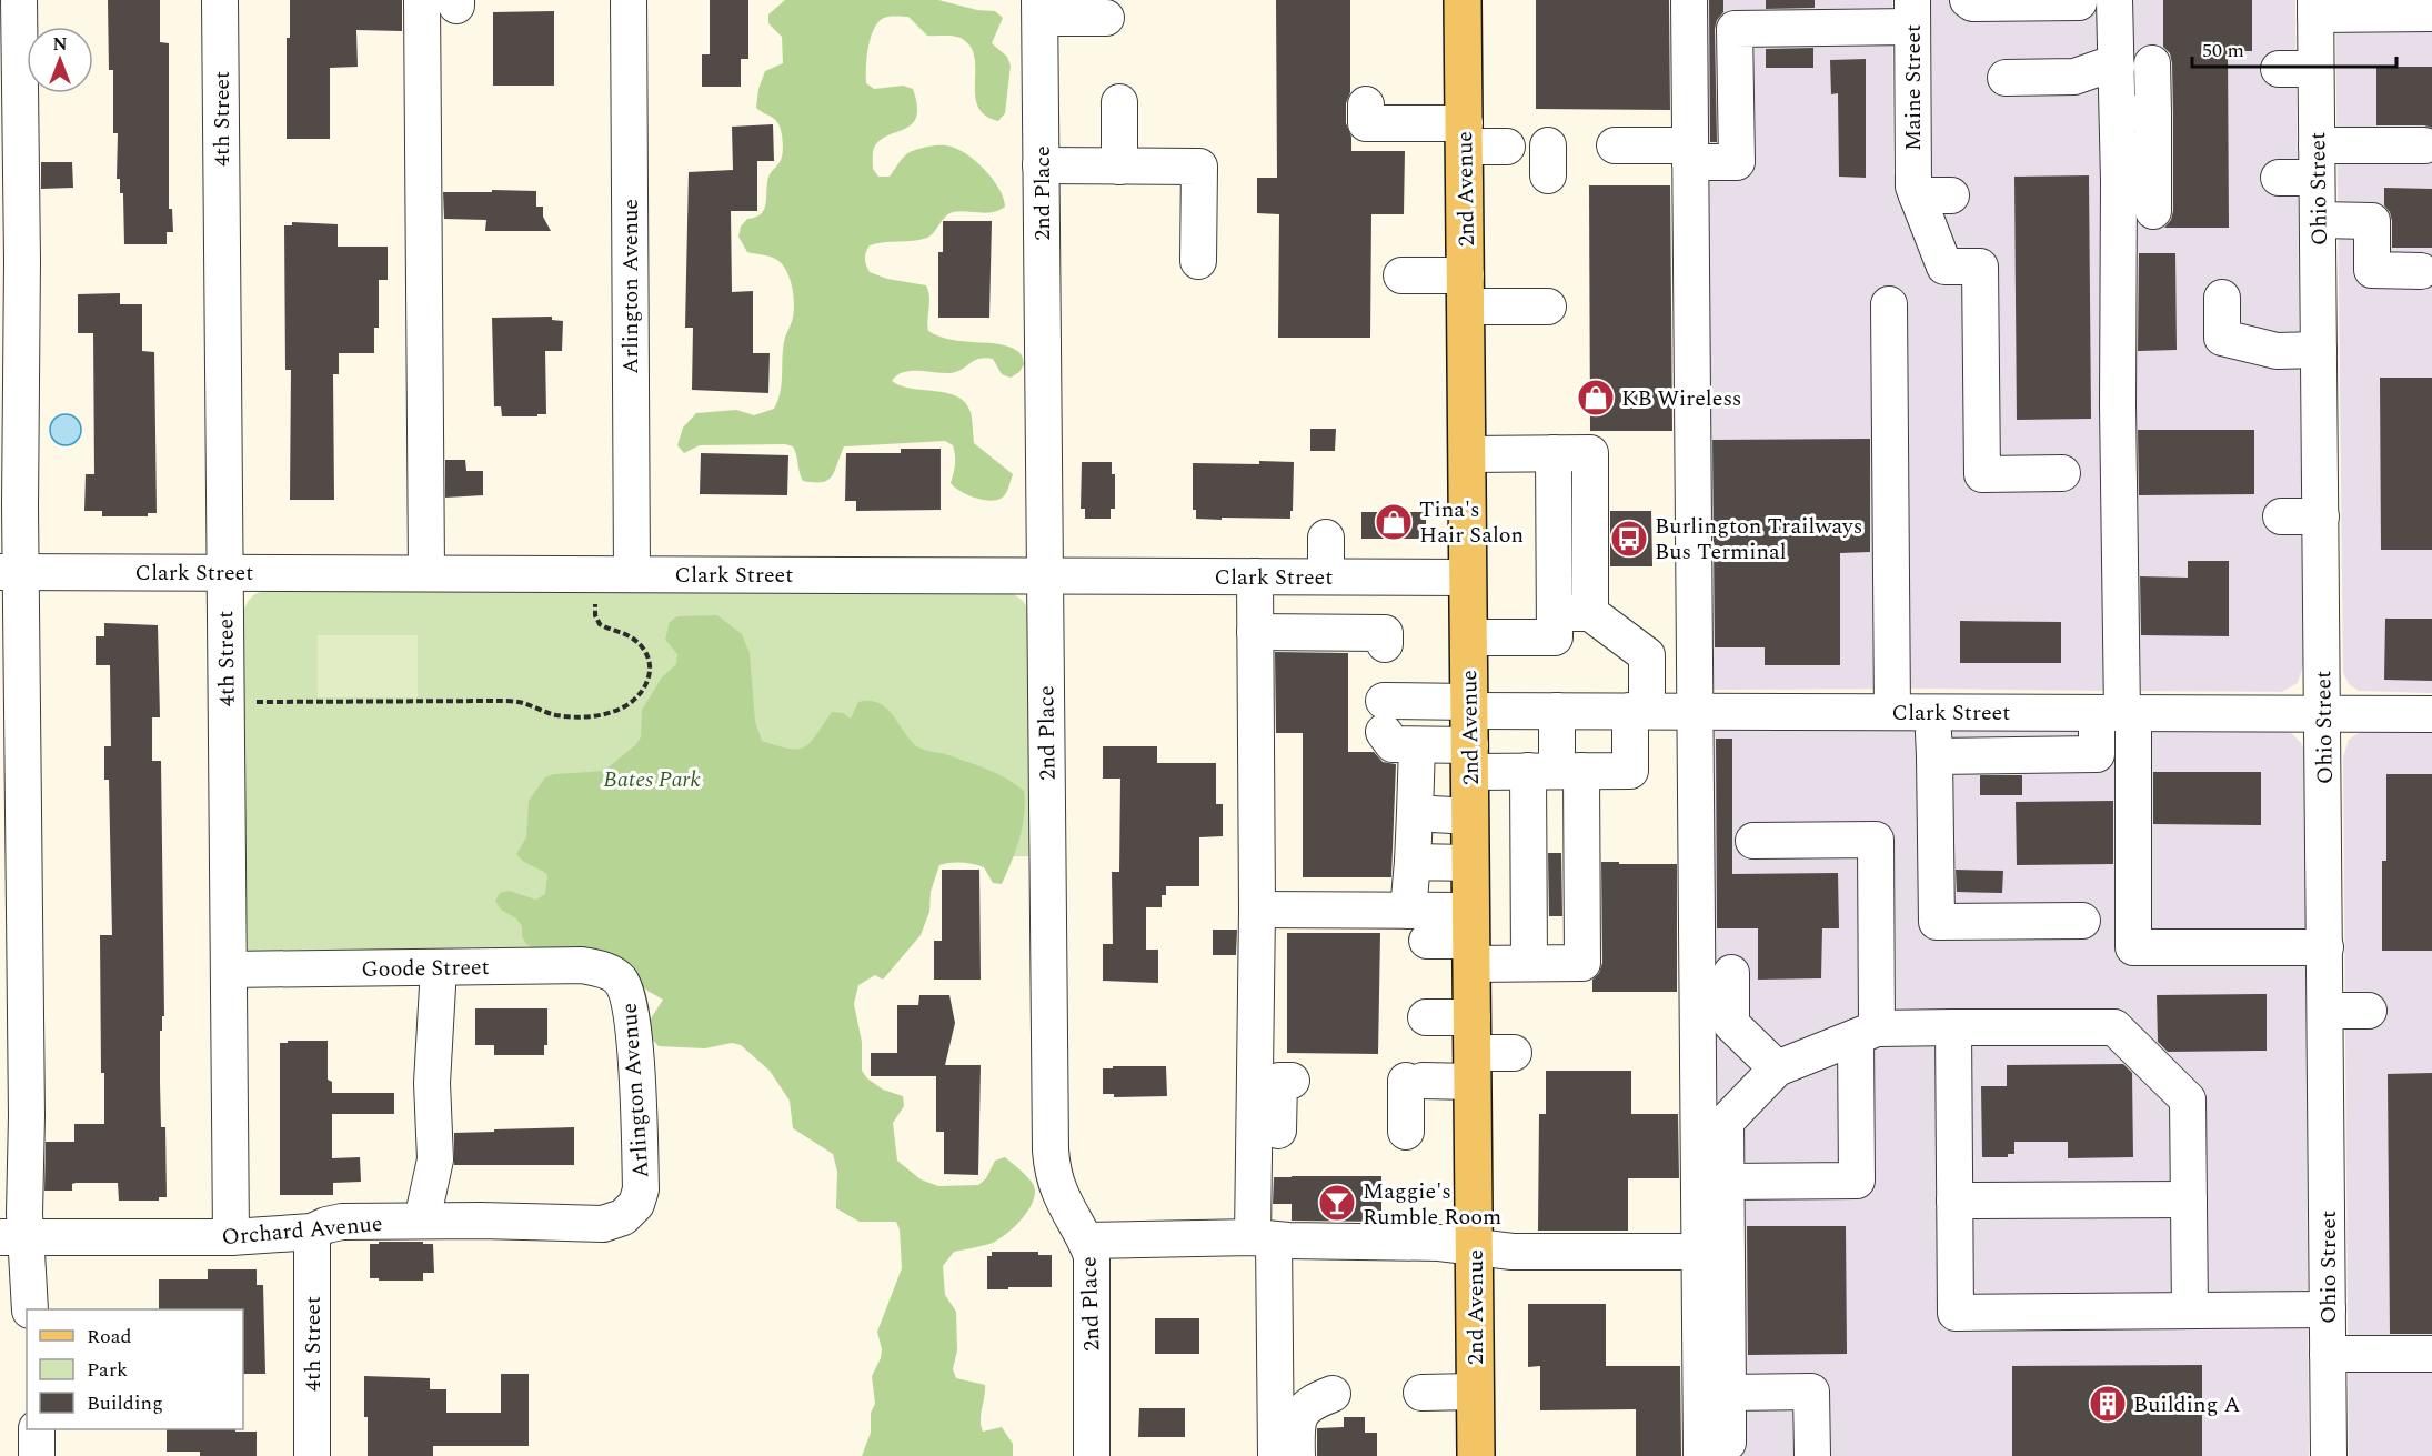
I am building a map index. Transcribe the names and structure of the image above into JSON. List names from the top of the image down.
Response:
{
  "streets": {
    "main road": ["2nd Avenue"],
    "street": [
      "Maine Street",
      "4th Street",
      "Ohio Street",
      "2nd Place",
      "Arlington Avenue",
      "Clark Street",
      "Goode Street",
      "Orchard Avenue"
    ]
  },
  "crossings": [
    ["4th Street", "Clark Street"],
    ["4th Street", "Goode Street"],
    ["4th Street", "Orchard Avenue"],
    ["2nd Avenue", "Clark Street"],
    ["Ohio Street", "Clark Street"],
    ["2nd Place", "Clark Street"],
    ["Arlington Avenue", "Clark Street"],
    ["Arlington Avenue", "Goode Street"],
    ["Arlington Avenue", "Orchard Avenue"]
  ],
  "parks": ["Bates Park"],
  "places": {
    "shop": ["KB Wireless", "Tina's Hair Salon"],
    "bus stop": ["Burlington Trailways Bus Terminal"],
    "bar": ["Maggie's Rumble Room"],
    "building": ["Building A"]
  },
  "legend": ["Road", "Park", "Building"],
  "scale_bar": "50 m",
  "north": "top"
}
